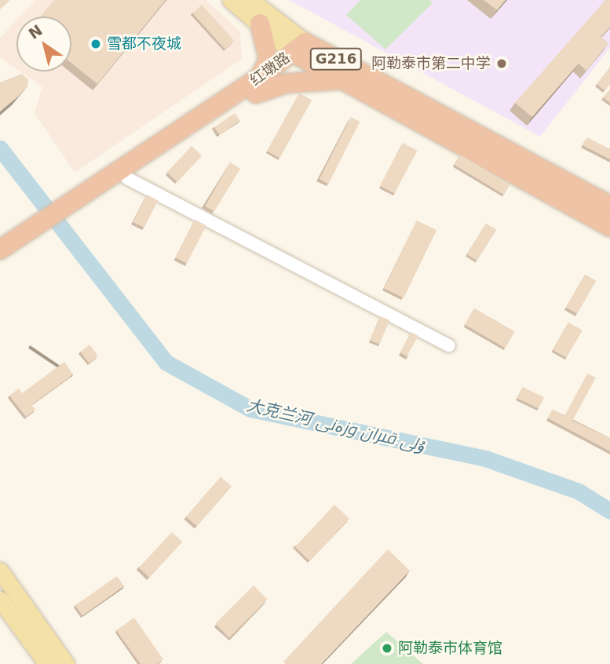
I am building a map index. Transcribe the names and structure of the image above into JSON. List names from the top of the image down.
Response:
{
  "streets": {
    "highway": ["G216", "红墩路"]
  },
  "crossings": [
    ["G216", "红墩路"]
  ],
  "water": ["大克兰河 ۇلى قىران وزەنى"],
  "places": ["雪都不夜城", "阿勒泰市第二中学", "阿勒泰市体育馆"],
  "north": "top left"
}
